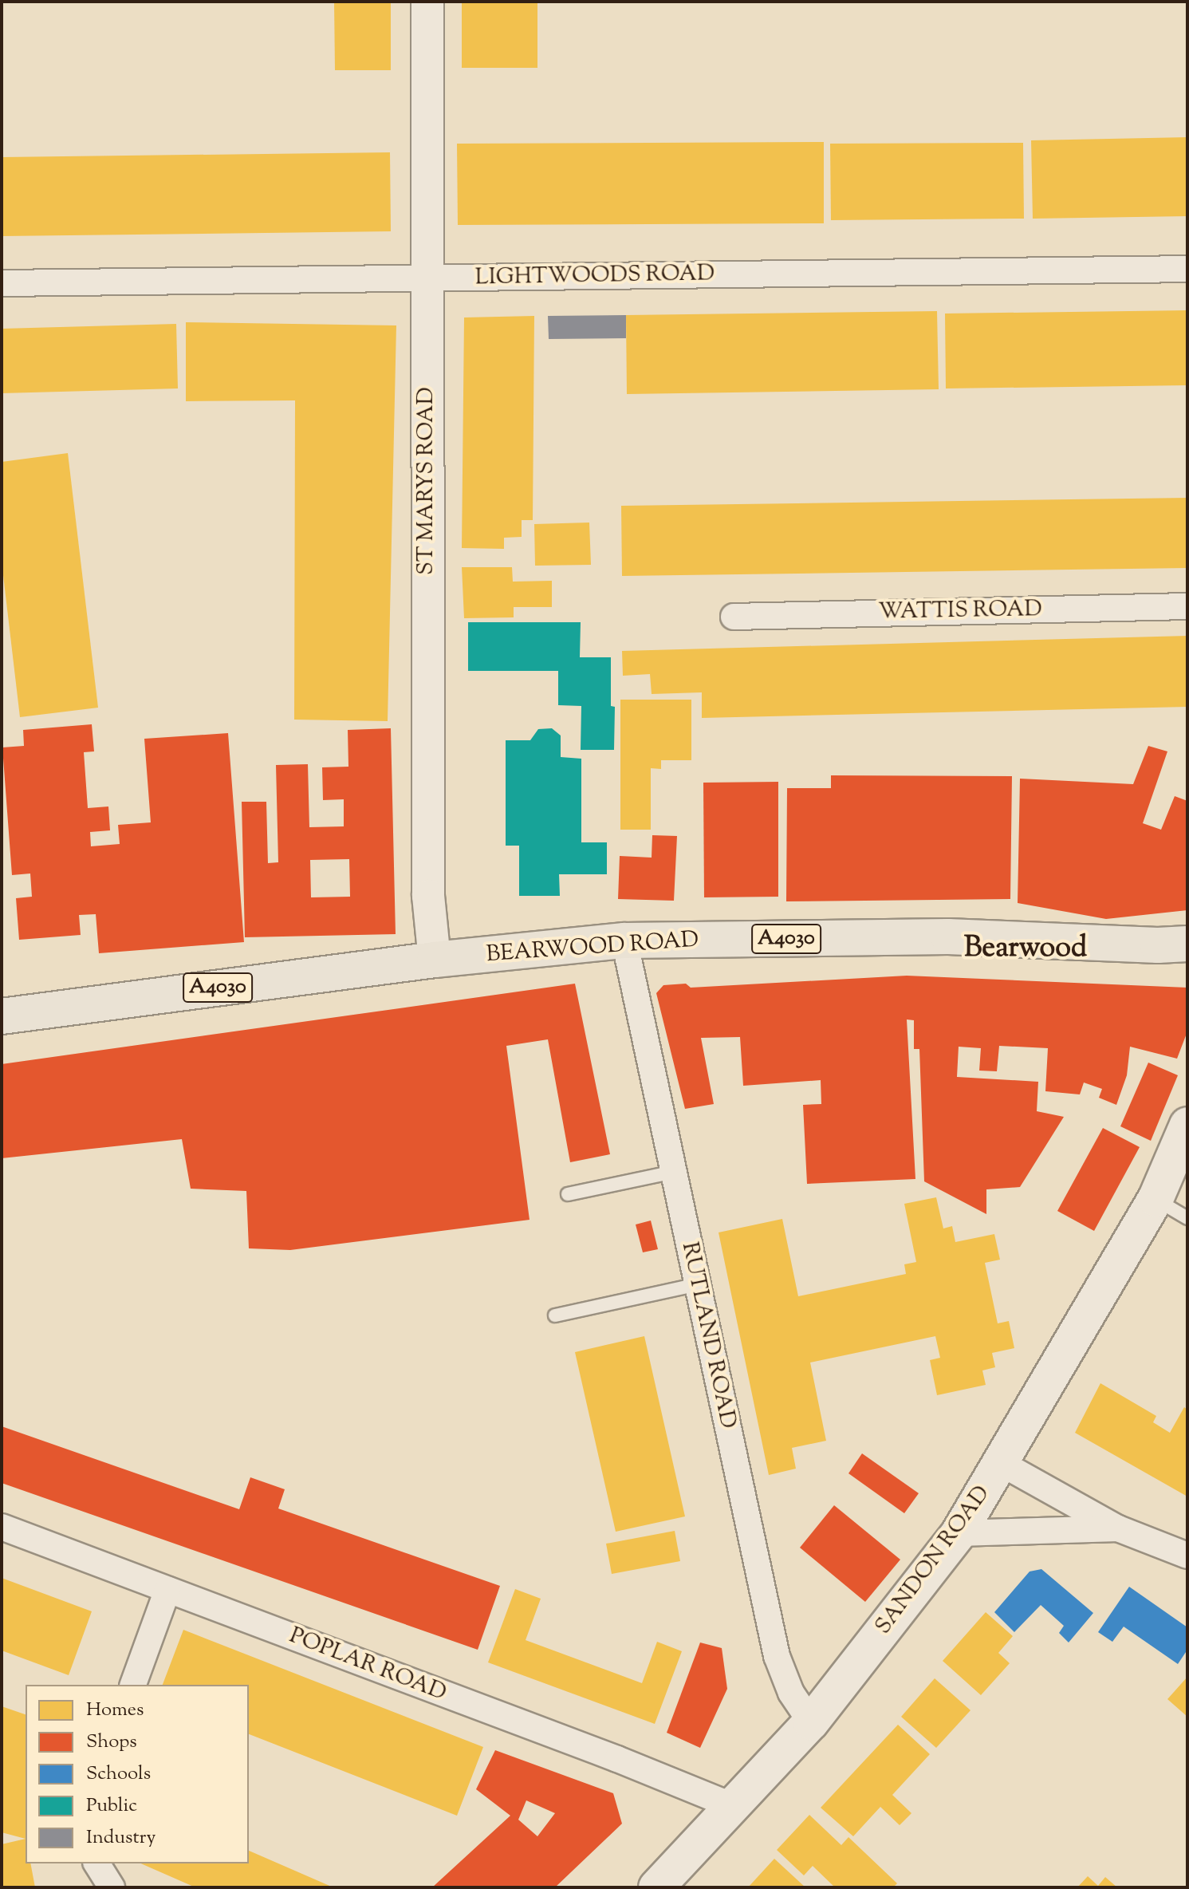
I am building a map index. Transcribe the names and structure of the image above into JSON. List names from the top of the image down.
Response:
{
  "streets": {
    "main road": ["A4030", "BEARWOOD ROAD", "SANDON ROAD"],
    "street": [
      "LIGHTWOODS ROAD",
      "ST MARYS ROAD",
      "WATTIS ROAD",
      "RUTLAND ROAD",
      "POPLAR ROAD"
    ]
  },
  "crossings": [
    ["LIGHTWOODS ROAD", "ST MARYS ROAD"],
    ["ST MARYS ROAD", "BEARWOOD ROAD"],
    ["BEARWOOD ROAD", "RUTLAND ROAD"],
    ["RUTLAND ROAD", "SANDON ROAD"],
    ["SANDON ROAD", "POPLAR ROAD"]
  ],
  "districts": ["Bearwood"],
  "legend": [
    "Homes",
    "Shops",
    "Schools",
    "Public",
    "Industry"
  ]
}
